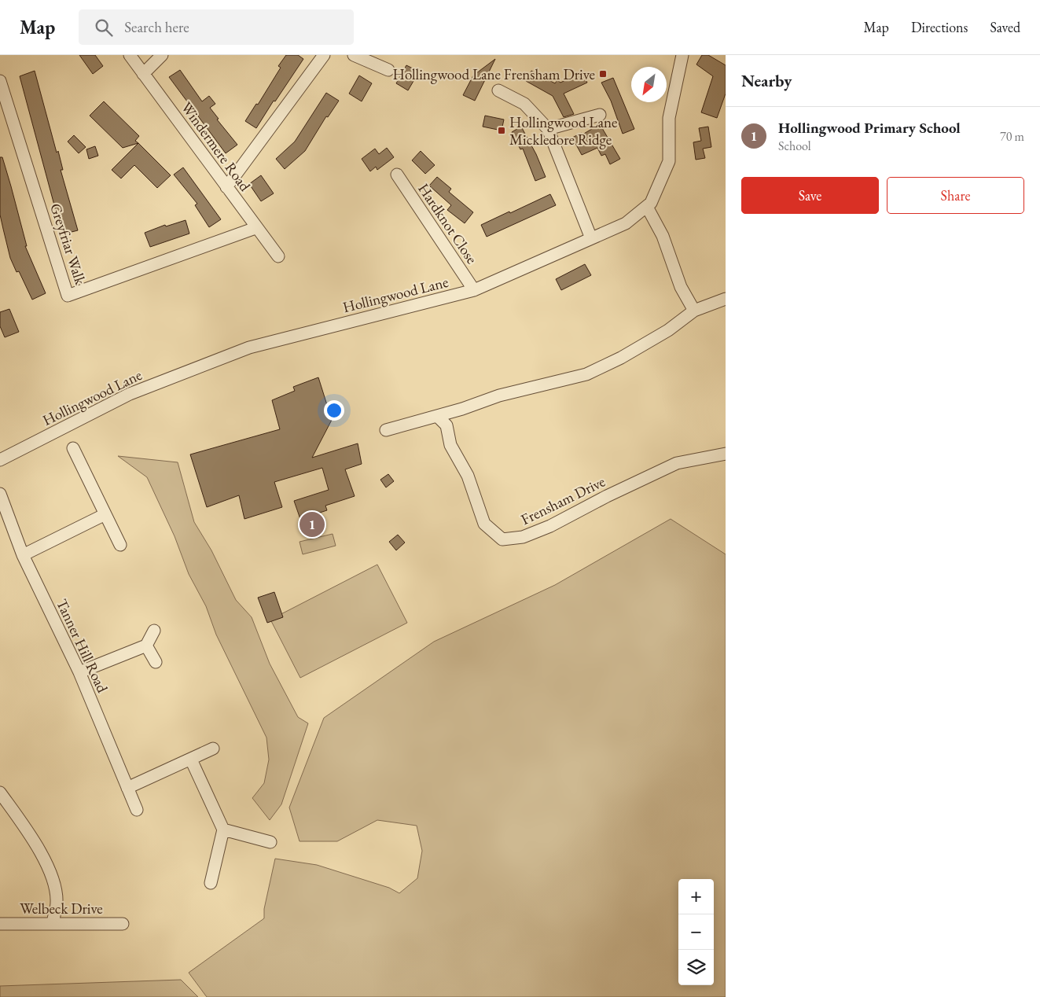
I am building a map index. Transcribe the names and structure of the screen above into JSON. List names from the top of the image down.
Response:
{
  "streets": {
    "street": [
      "Windermere Road",
      "Hardknot Close",
      "Greyfriar Walk",
      "Hollingwood Lane",
      "Frensham Drive",
      "Tanner Hill Road",
      "Welbeck Drive"
    ]
  },
  "crossings": [
    ["Windermere Road", "Greyfriar Walk"],
    ["Hardknot Close", "Hollingwood Lane"]
  ],
  "places": {
    "transit": ["Hollingwood Lane Frensham Drive", "Hollingwood Lane Mickledore Ridge"]
  },
  "north": "bottom left",
  "page": {
    "header": "Map",
    "search": "Search here",
    "nav": ["Map", "Directions", "Saved"],
    "heading": "Nearby",
    "list": [
      {
        "mark": "1",
        "name": "Hollingwood Primary School",
        "note": "School",
        "value": "70 m"
      }
    ],
    "buttons": ["Save", "Share"],
    "pins": "1",
    "map_buttons": ["+", "−"]
  }
}
